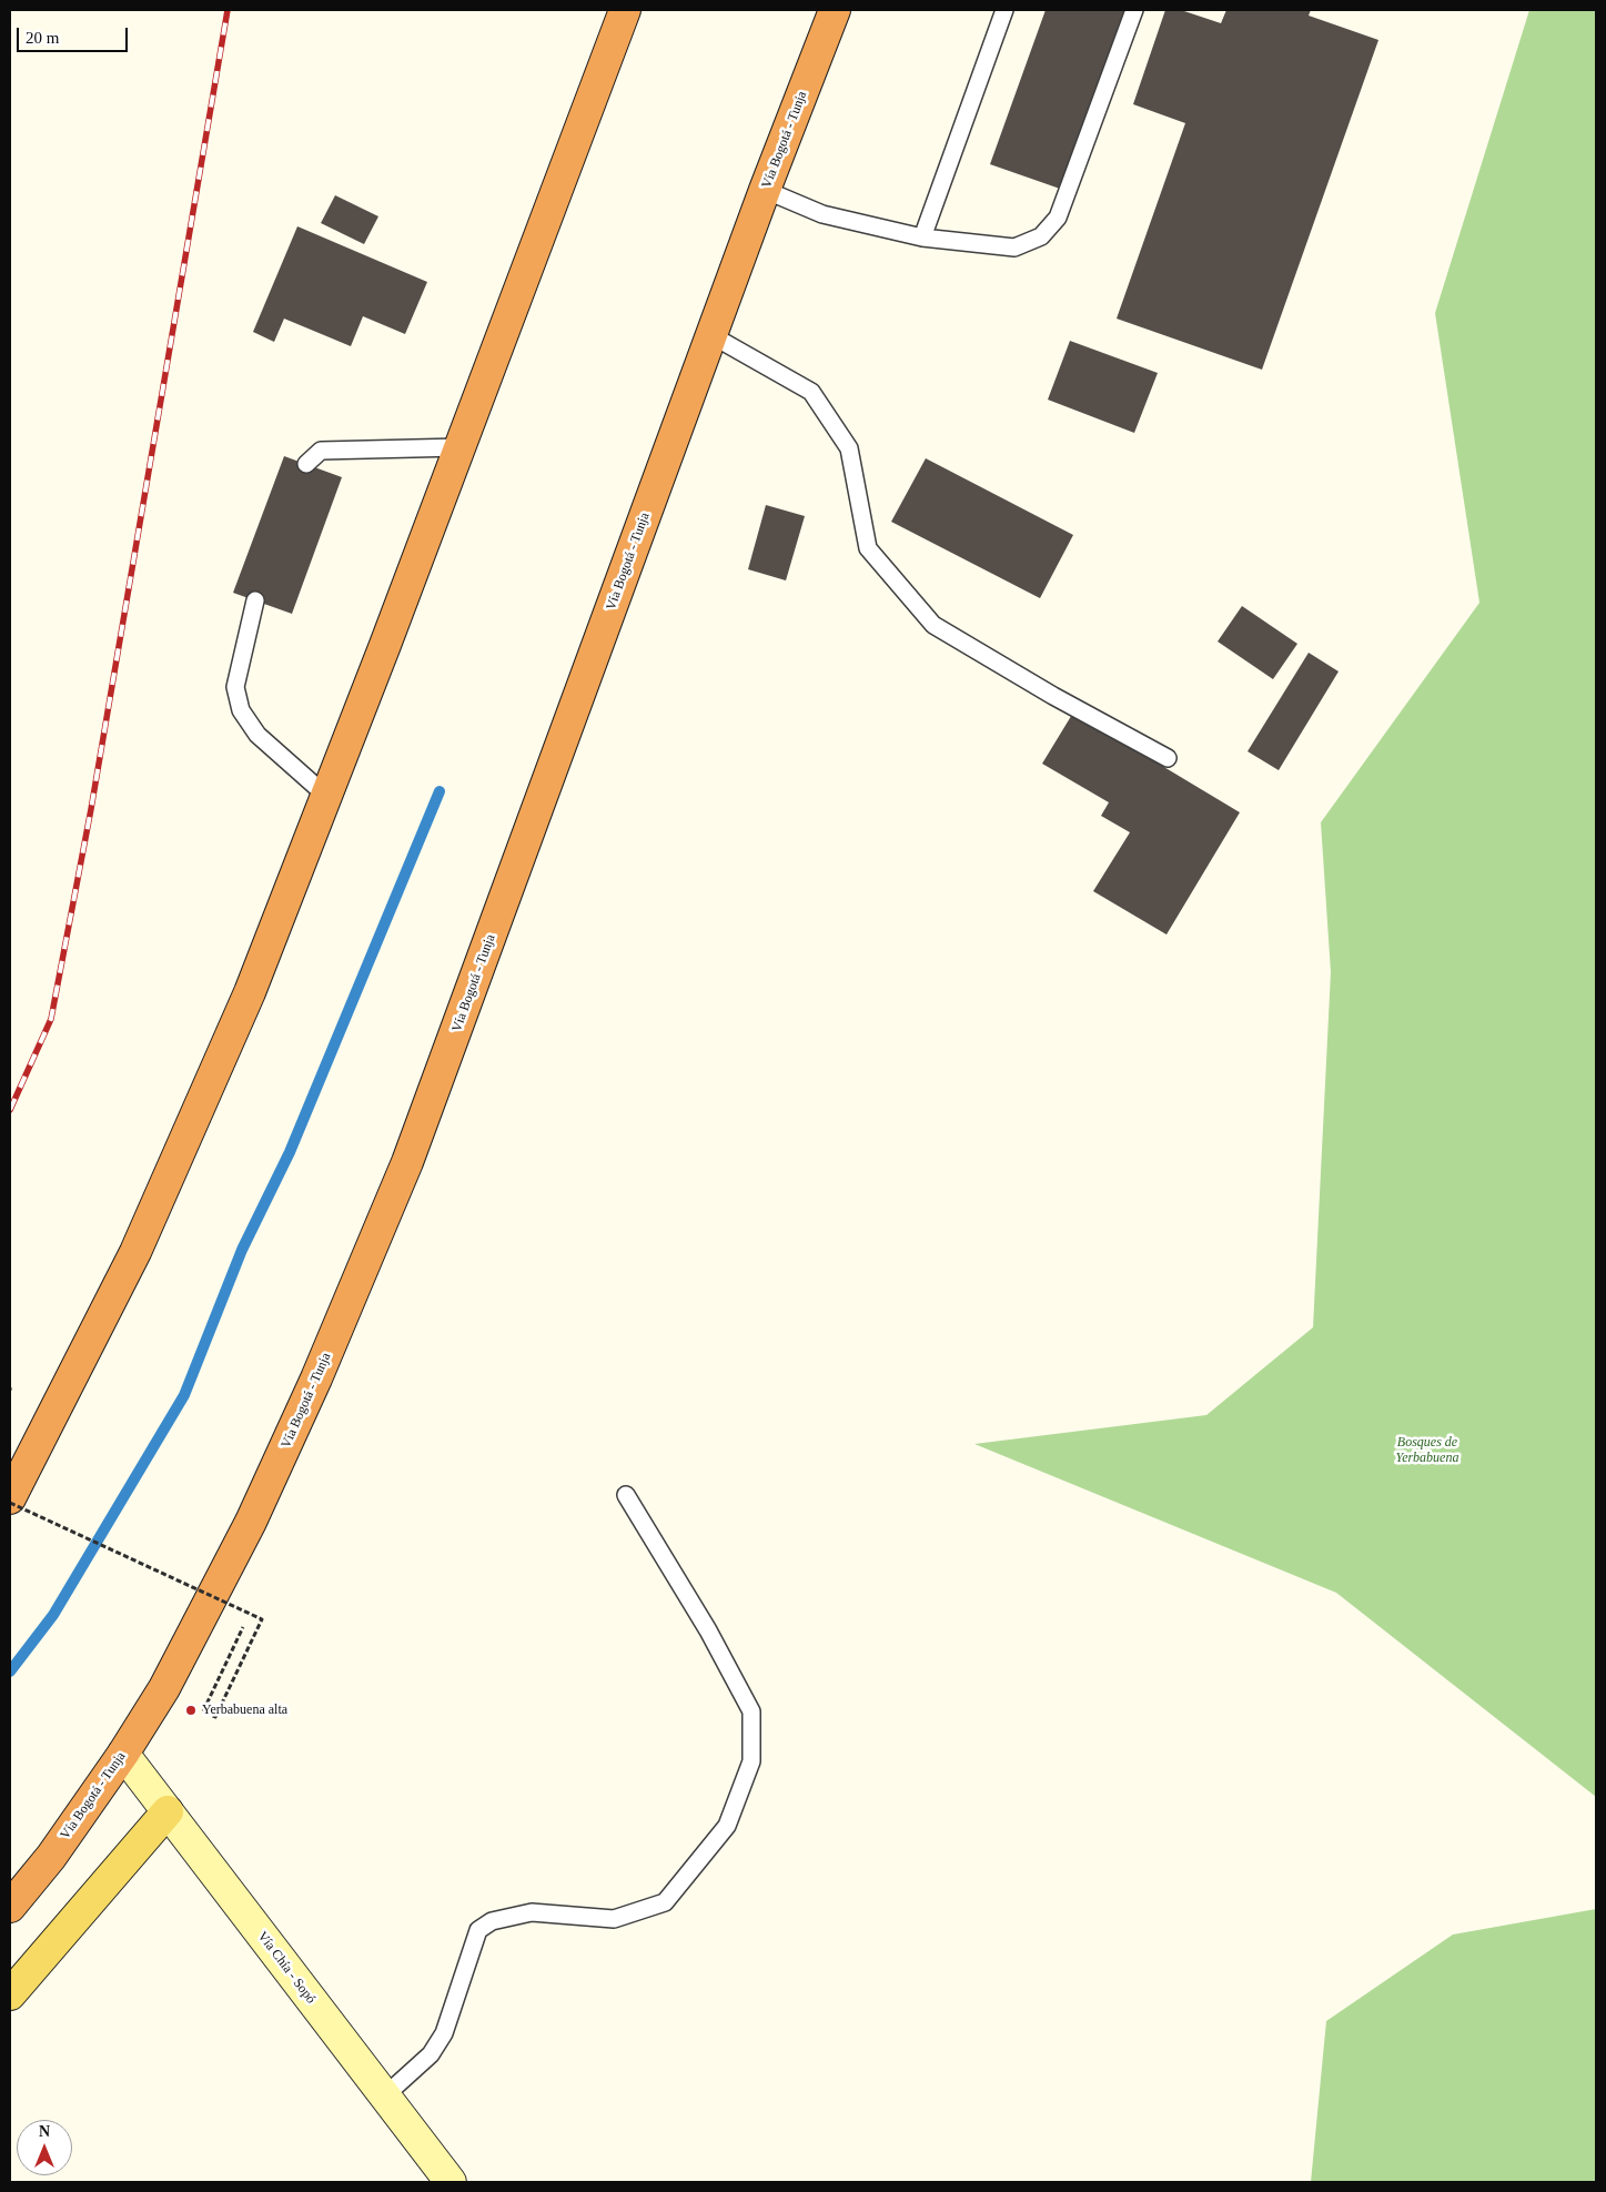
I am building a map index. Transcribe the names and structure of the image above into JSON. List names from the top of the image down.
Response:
{
  "streets": {
    "highway": ["Vía Bogotá - Tunja"],
    "street": ["Vía Chía - Sopó"]
  },
  "crossings": [
    ["Vía Bogotá - Tunja", "Vía Chía - Sopó"]
  ],
  "parks": ["Bosques de Yerbabuena"],
  "places": ["Yerbabuena alta"],
  "scale_bar": "20 m",
  "north": "top"
}
